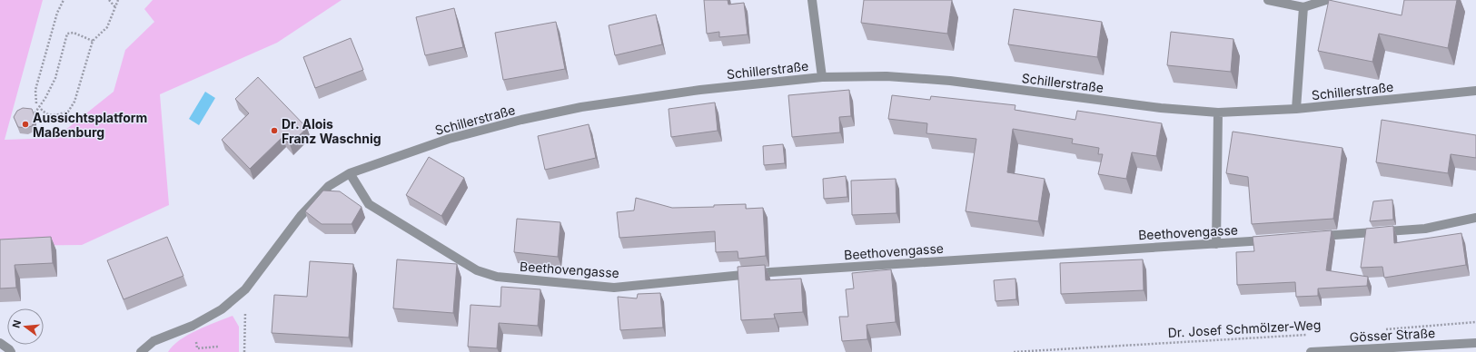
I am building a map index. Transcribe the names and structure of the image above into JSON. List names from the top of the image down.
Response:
{
  "streets": {
    "street": ["Schillerstraße", "Beethovengasse", "Gösser Straße"],
    "path": ["Dr. Josef Schmölzer-Weg"]
  },
  "crossings": [
    ["Schillerstraße", "Beethovengasse"]
  ],
  "places": ["Aussichtsplatform Maßenburg", "Dr. Alois Franz Waschnig"],
  "north": "left"
}
